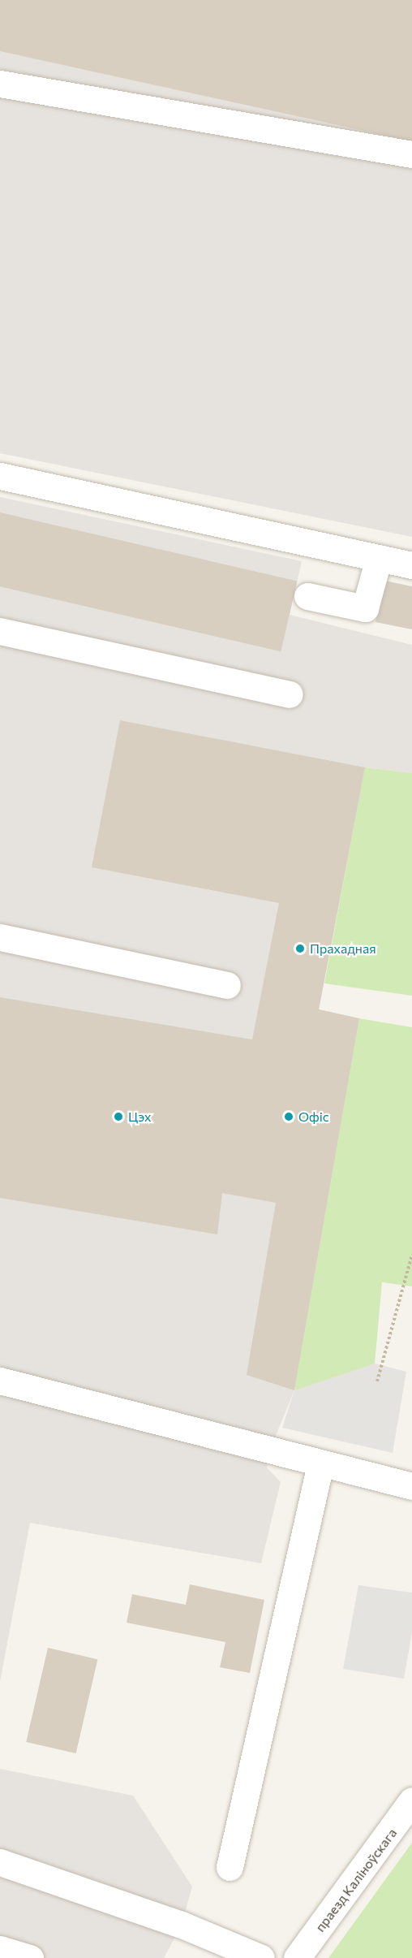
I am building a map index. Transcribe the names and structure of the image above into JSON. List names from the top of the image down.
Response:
{
  "streets": {
    "street": ["праезд Каліноўскага"]
  },
  "places": ["Прахадная", "Цэх", "Офіс"]
}
